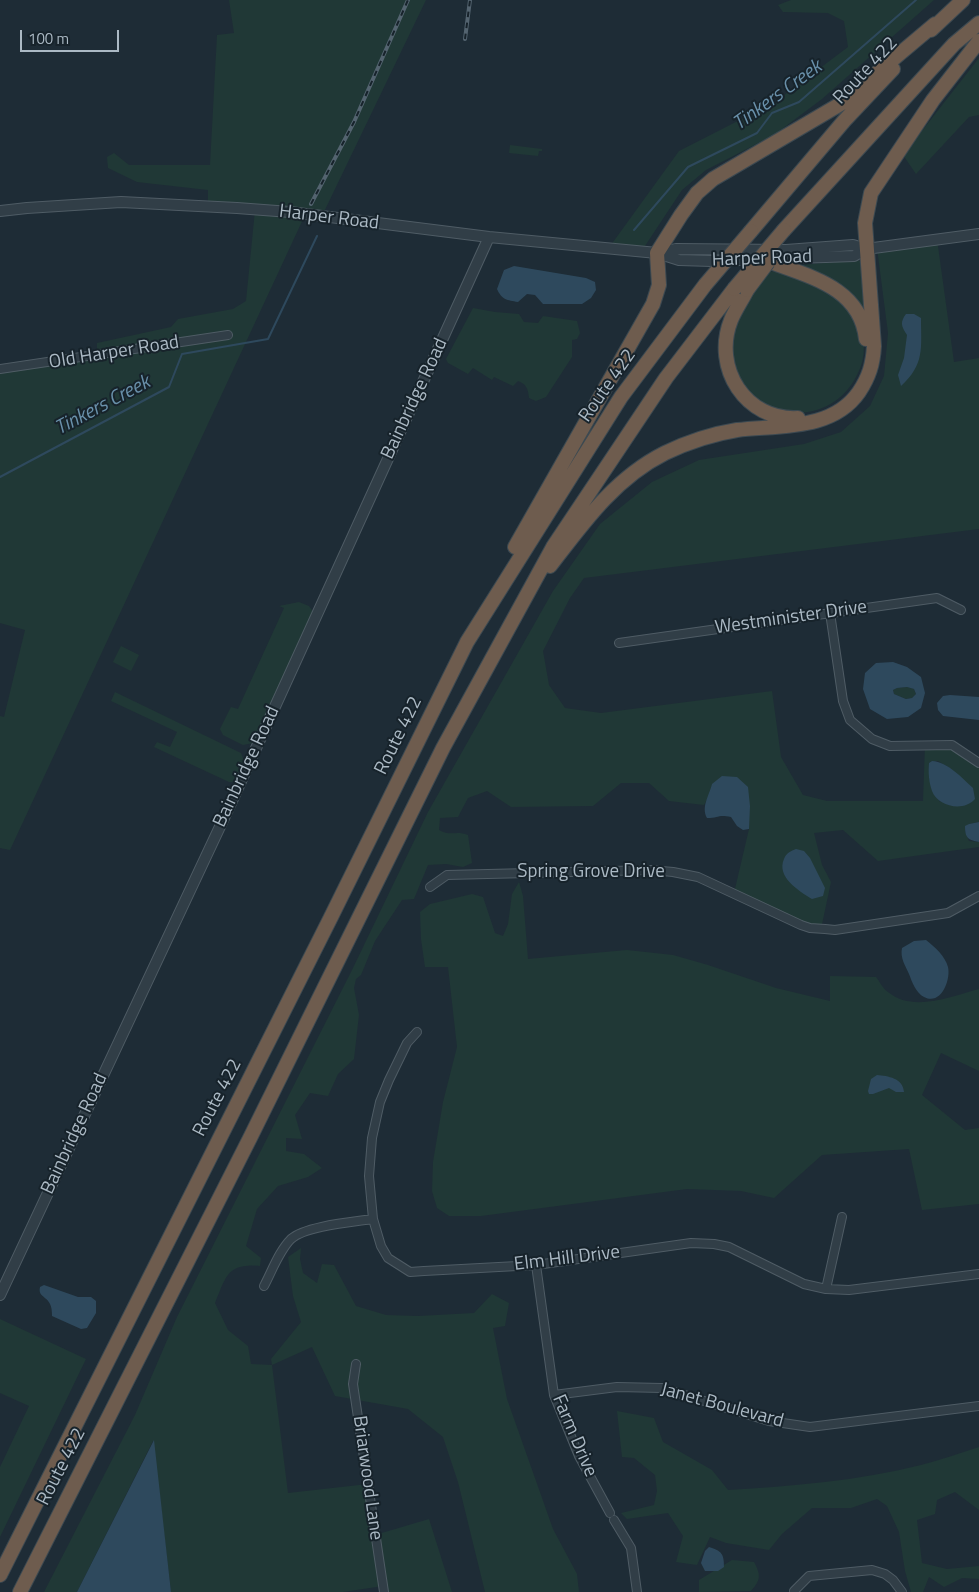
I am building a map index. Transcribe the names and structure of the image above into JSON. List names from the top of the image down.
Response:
{
  "streets": {
    "highway": ["Route 422"],
    "street": [
      "Harper Road",
      "Old Harper Road",
      "Bainbridge Road",
      "Westminister Drive",
      "Spring Grove Drive",
      "Elm Hill Drive",
      "Janet Boulevard",
      "Farm Drive",
      "Briarwood Lane"
    ]
  },
  "crossings": [
    ["Harper Road", "Bainbridge Road"],
    ["Elm Hill Drive", "Farm Drive"],
    ["Janet Boulevard", "Farm Drive"]
  ],
  "water": ["Tinkers Creek"],
  "scale_bar": "100 m"
}
